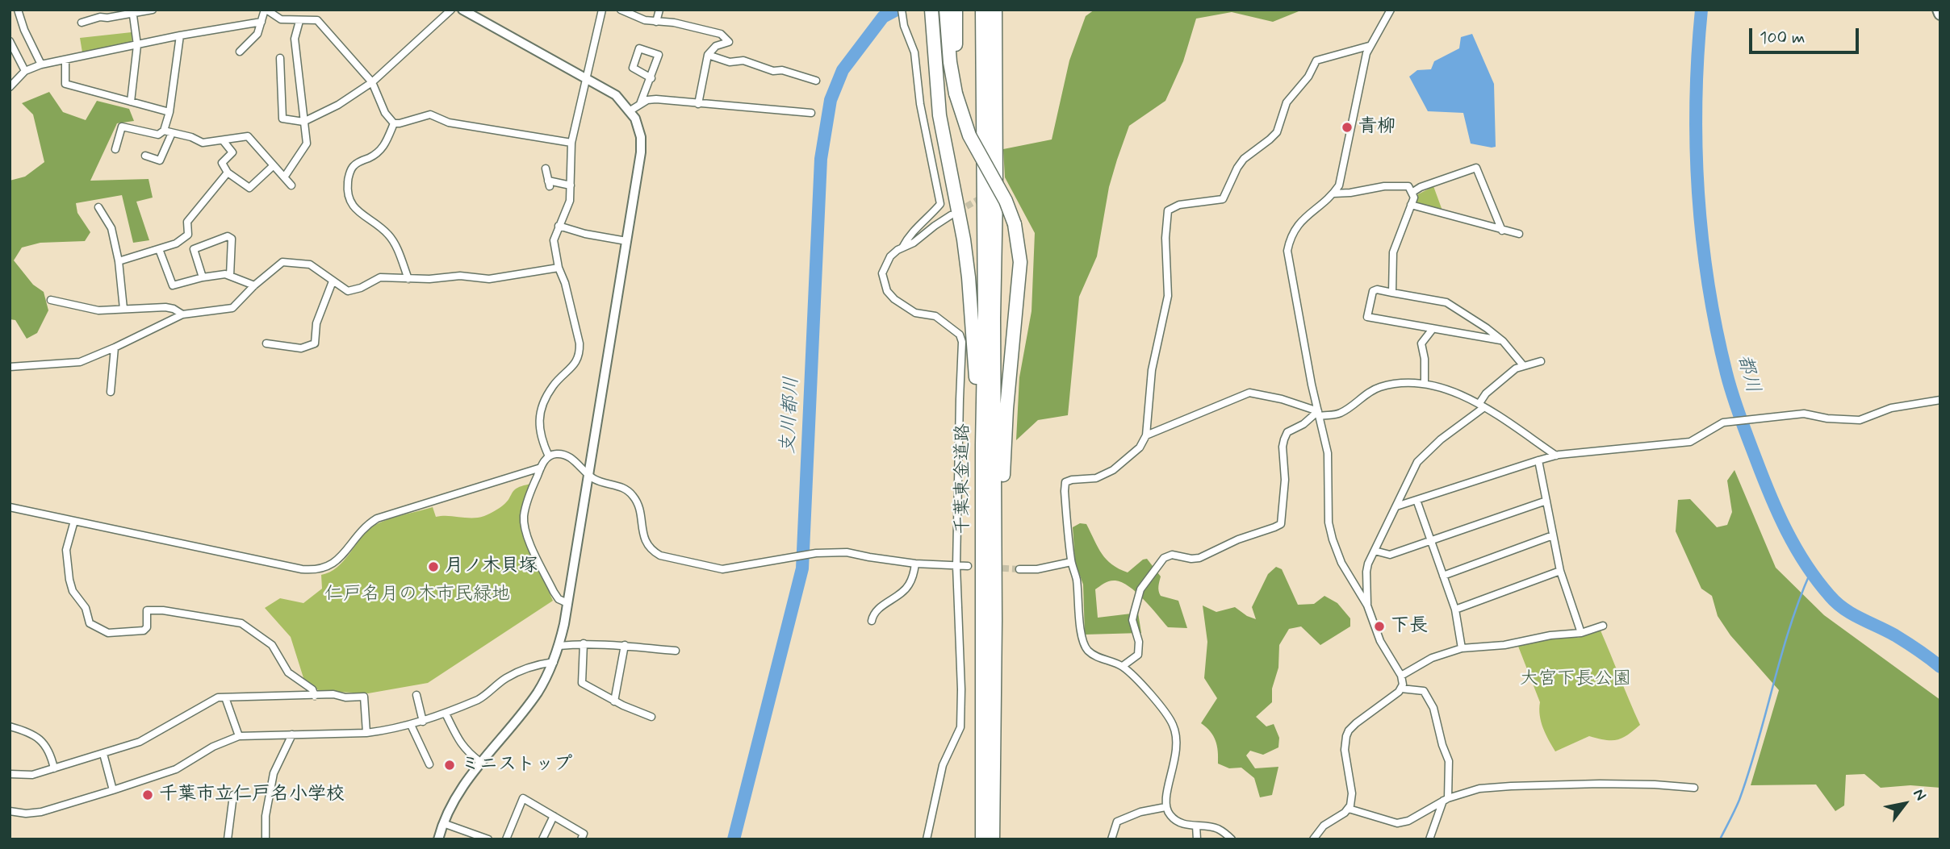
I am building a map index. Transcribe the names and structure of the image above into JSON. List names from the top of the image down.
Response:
{
  "streets": {
    "highway": ["千葉東金道路"]
  },
  "water": ["都川", "支川都川"],
  "parks": ["仁戸名月の木市民緑地", "大宮下長公園"],
  "places": [
    "青柳",
    "月ノ木貝塚",
    "下長",
    "ミニストップ",
    "千葉市立仁戸名小学校"
  ],
  "scale_bar": "100 m",
  "north": "top right"
}
